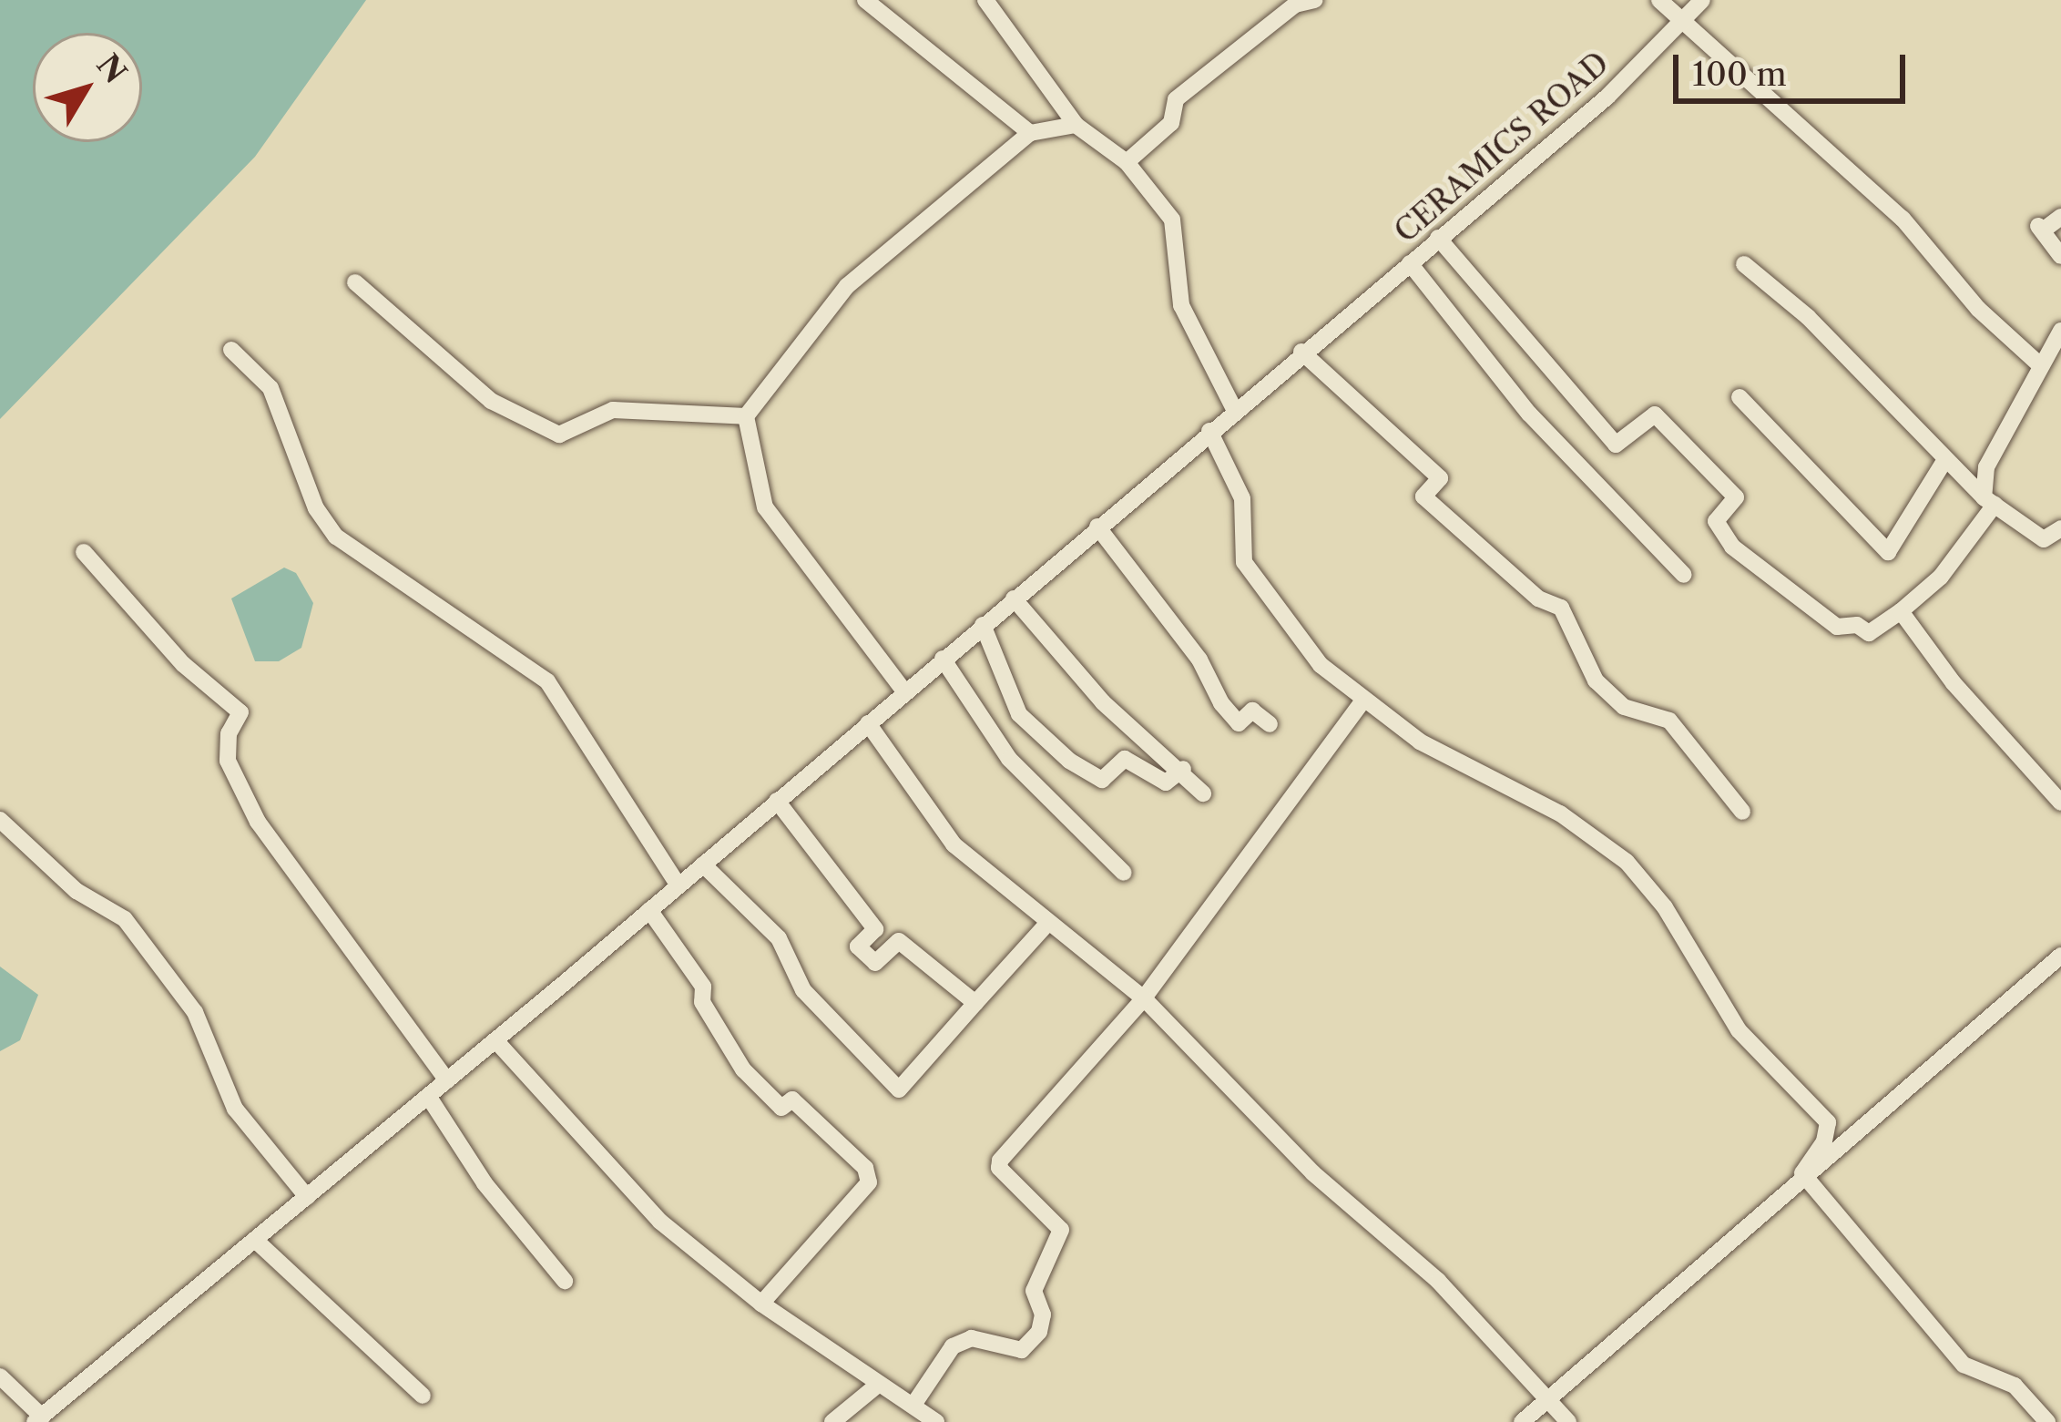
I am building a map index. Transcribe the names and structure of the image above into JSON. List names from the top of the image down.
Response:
{
  "streets": {
    "street": ["CERAMICS ROAD"]
  },
  "scale_bar": "100 m",
  "north": "top right"
}
